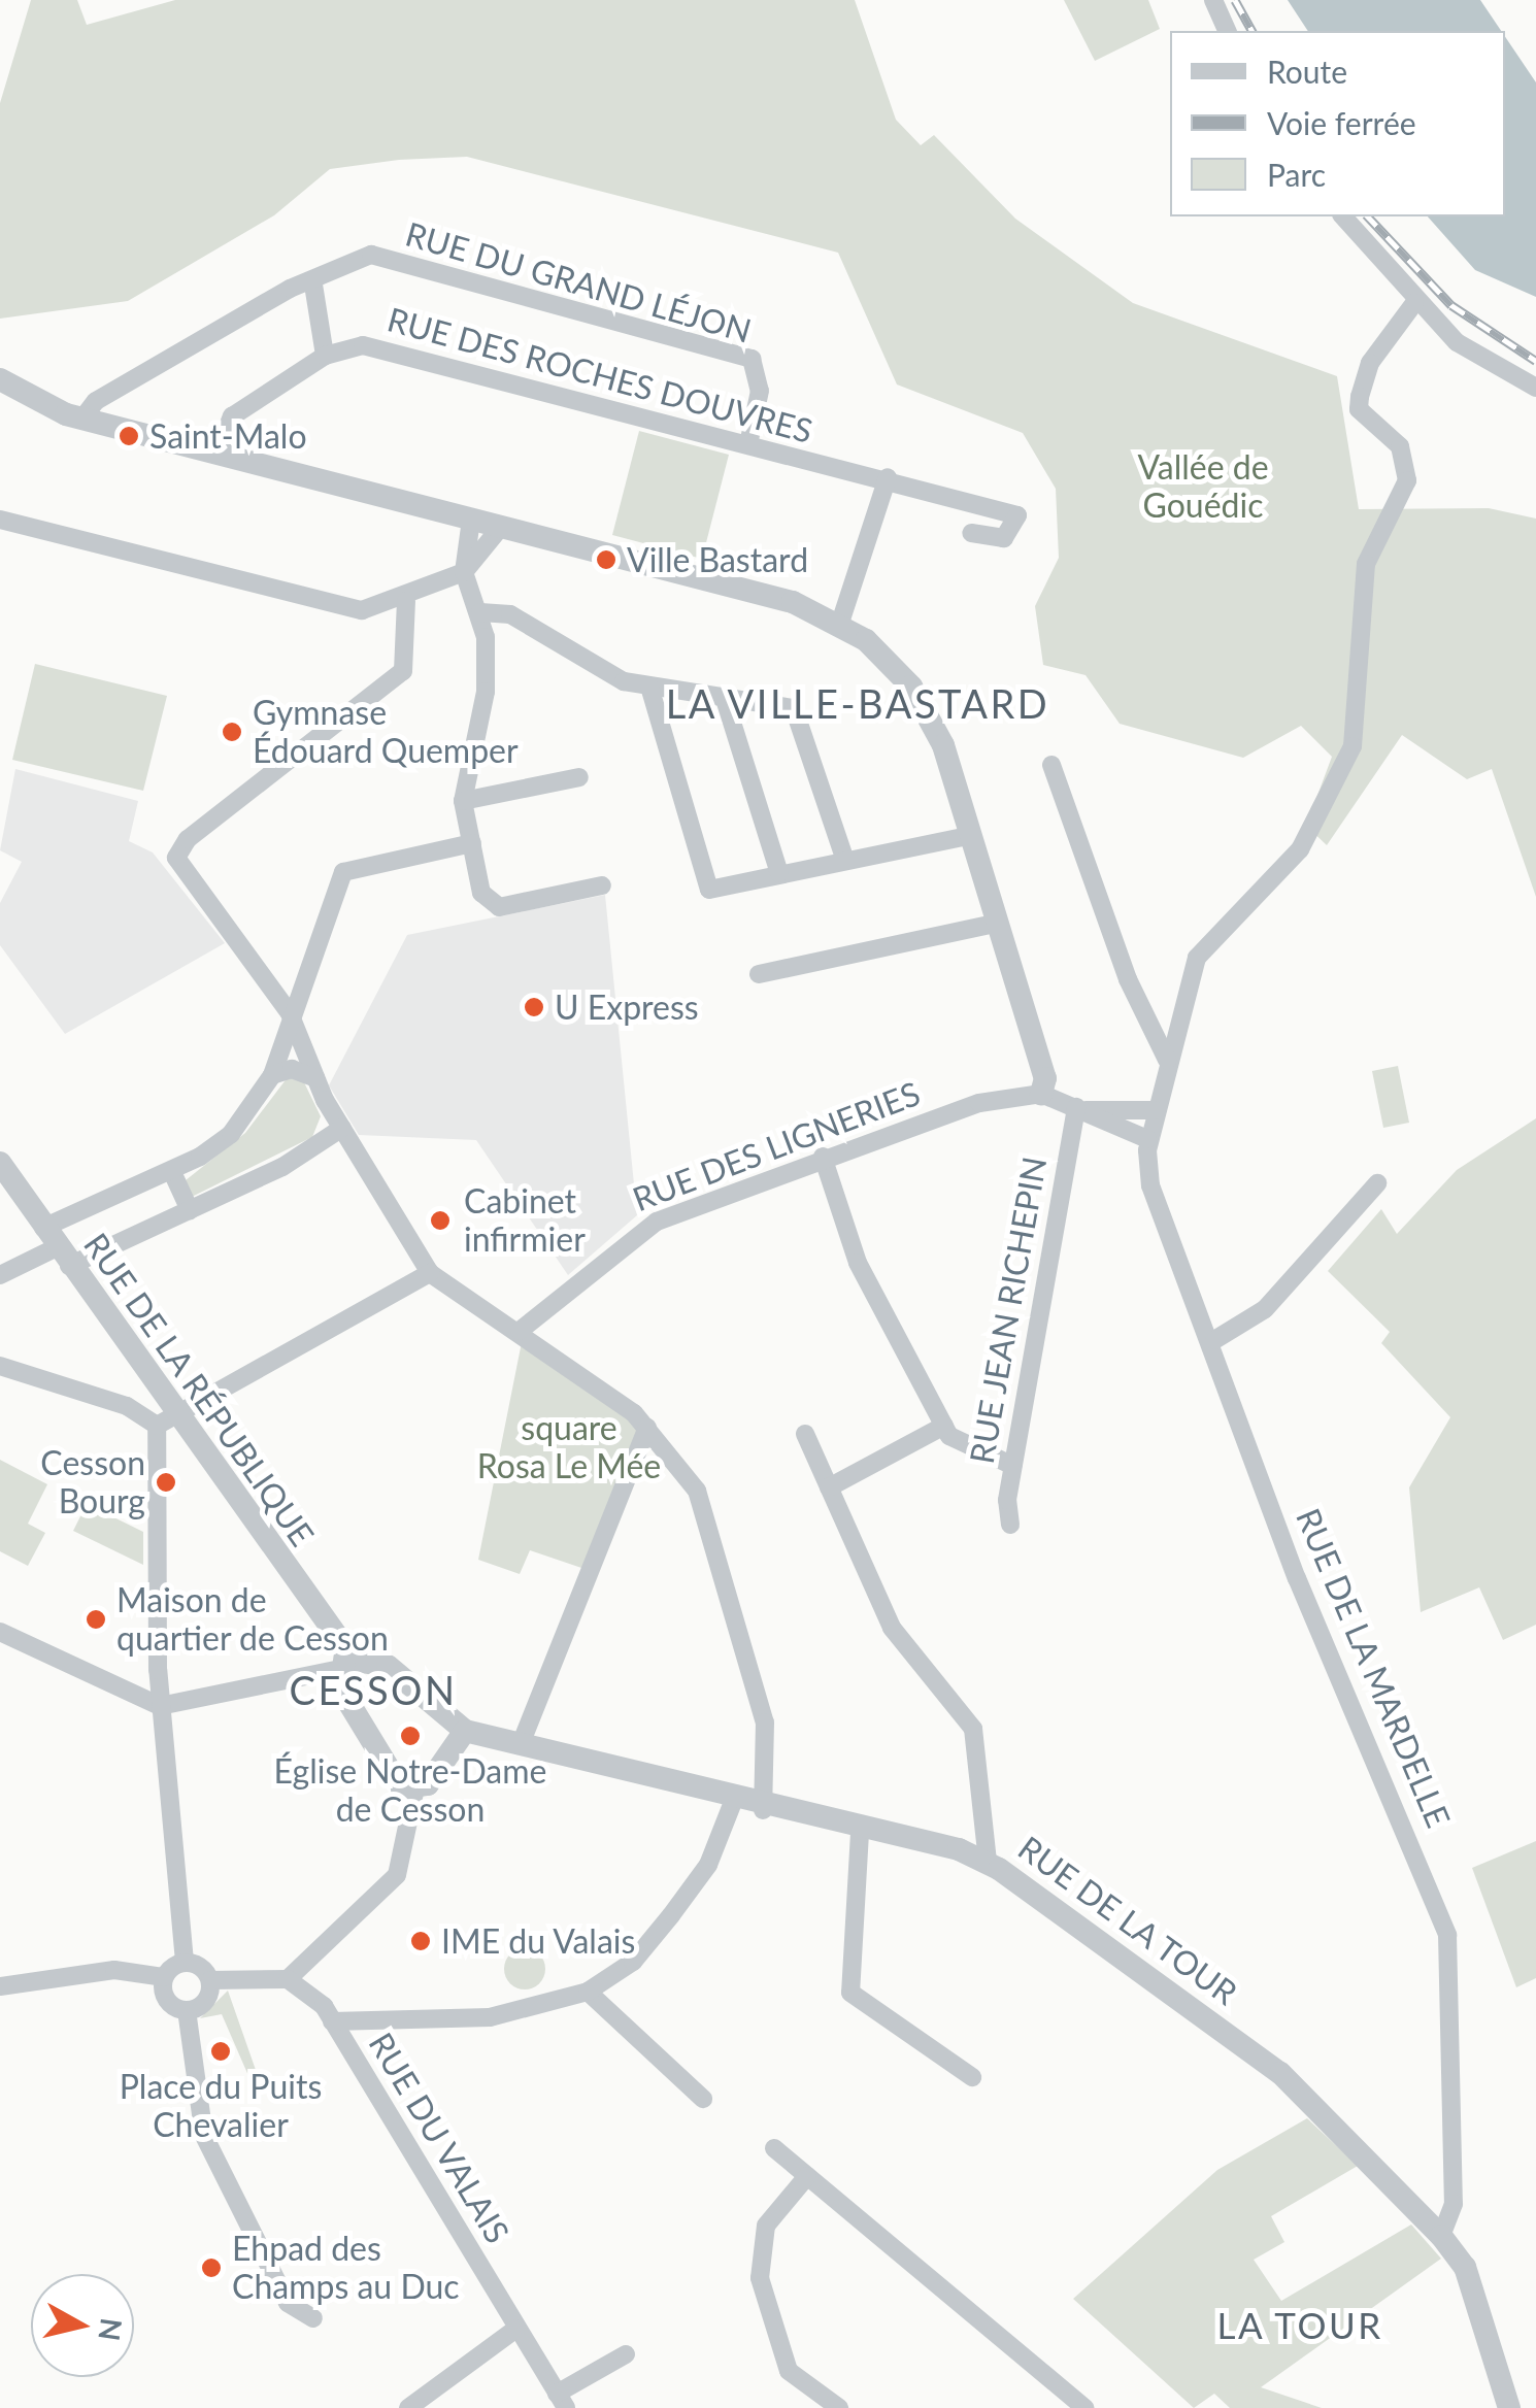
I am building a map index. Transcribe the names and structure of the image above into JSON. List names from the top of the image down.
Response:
{
  "streets": {
    "street": [
      "RUE DU GRAND LÉJON",
      "RUE DES ROCHES DOUVRES",
      "RUE DES LIGNERIES",
      "RUE JEAN RICHEPIN",
      "RUE DE LA RÉPUBLIQUE",
      "RUE DE LA MARDELLE",
      "RUE DE LA TOUR",
      "RUE DU VALAIS"
    ]
  },
  "crossings": [
    ["RUE DU GRAND LÉJON", "RUE DES ROCHES DOUVRES"],
    ["RUE DES LIGNERIES", "RUE JEAN RICHEPIN"],
    ["RUE DES LIGNERIES", "RUE DE LA MARDELLE"],
    ["RUE DE LA MARDELLE", "RUE DE LA TOUR"]
  ],
  "districts": ["LA VILLE-BASTARD", "CESSON", "LA TOUR"],
  "parks": ["Vallée de Gouédic", "square Rosa Le Mée"],
  "places": [
    "Saint-Malo",
    "Ville Bastard",
    "Gymnase Édouard Quemper",
    "U Express",
    "Cabinet infirmier",
    "Cesson Bourg",
    "Maison de quartier de Cesson",
    "Église Notre-Dame de Cesson",
    "IME du Valais",
    "Place du Puits Chevalier",
    "Ehpad des Champs au Duc"
  ],
  "legend": ["Route", "Voie ferrée", "Parc"],
  "north": "right"
}
